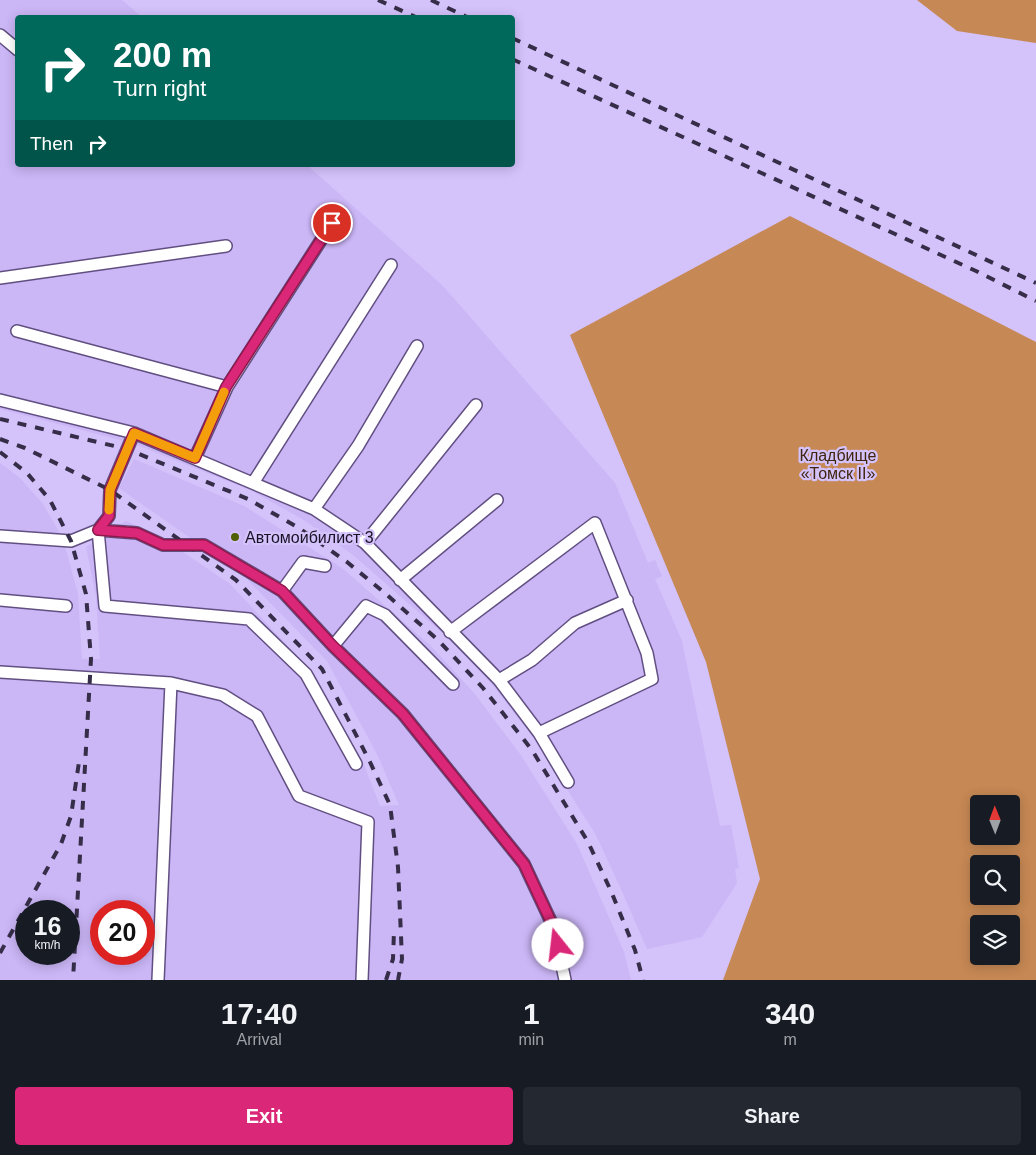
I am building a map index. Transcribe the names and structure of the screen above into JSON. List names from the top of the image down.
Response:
{
  "parks": ["Кладбище «Томск II»"],
  "places": ["Автомоибилист 3"],
  "north": "top",
  "page": {
    "turn": ["200 m", "Turn right"],
    "then": "Then",
    "speed": "16 km/h",
    "limit": "20",
    "eta": [
      "17:40",
      "Arrival",
      "1",
      "min",
      "340",
      "m"
    ],
    "buttons": ["Exit", "Share"]
  }
}
